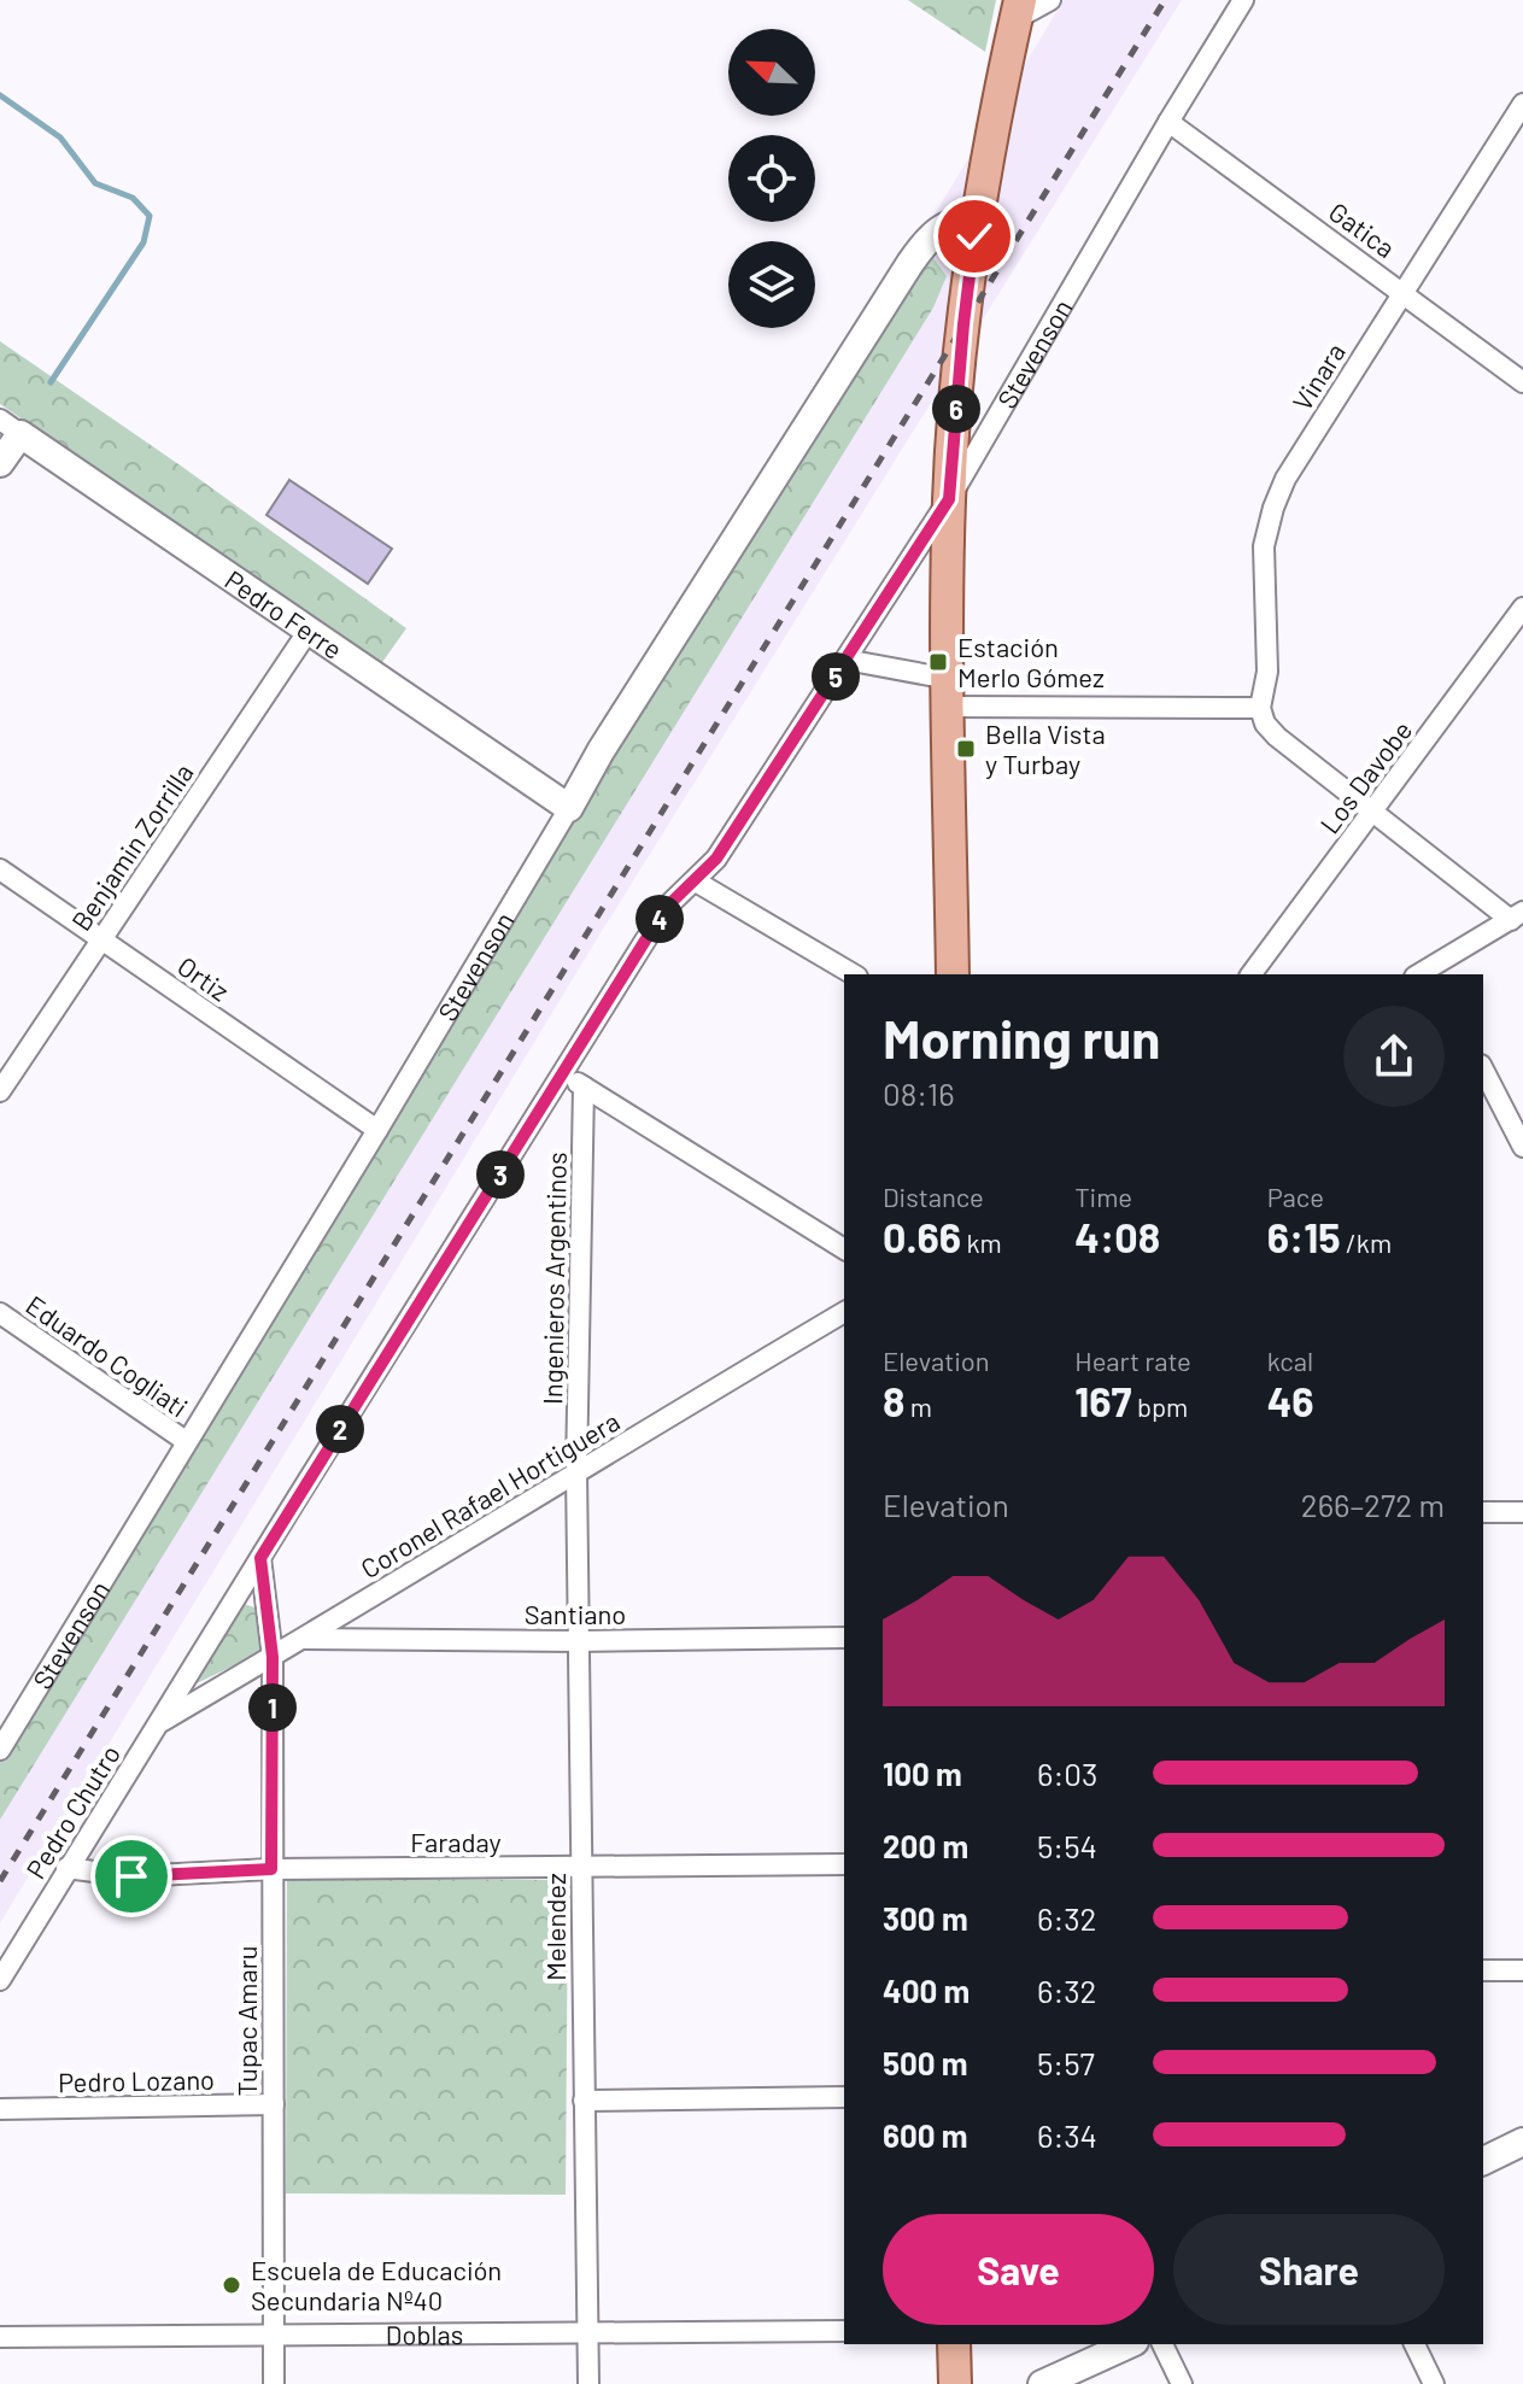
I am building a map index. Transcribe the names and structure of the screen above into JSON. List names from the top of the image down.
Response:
{
  "streets": {
    "street": [
      "Gatica",
      "Stevenson",
      "Vinara",
      "Pedro Ferre",
      "Los Davobe",
      "Benjamin Zorrilla",
      "Ortiz",
      "Ingenieros Argentinos",
      "Eduardo Cogliati",
      "Coronel Rafael Hortiguera",
      "Santiano",
      "Pedro Chutro",
      "Faraday",
      "Melendez",
      "Tupac Amaru",
      "Pedro Lozano",
      "Doblas"
    ]
  },
  "crossings": [
    ["Gatica", "Stevenson"],
    ["Gatica", "Vinara"],
    ["Stevenson", "Pedro Ferre"],
    ["Stevenson", "Ortiz"],
    ["Stevenson", "Eduardo Cogliati"],
    ["Stevenson", "Coronel Rafael Hortiguera"],
    ["Stevenson", "Pedro Chutro"],
    ["Stevenson", "Tupac Amaru"],
    ["Pedro Ferre", "Benjamin Zorrilla"],
    ["Benjamin Zorrilla", "Ortiz"],
    ["Ingenieros Argentinos", "Coronel Rafael Hortiguera"],
    ["Ingenieros Argentinos", "Melendez"],
    ["Coronel Rafael Hortiguera", "Santiano"],
    ["Coronel Rafael Hortiguera", "Pedro Chutro"],
    ["Coronel Rafael Hortiguera", "Melendez"],
    ["Coronel Rafael Hortiguera", "Tupac Amaru"],
    ["Santiano", "Melendez"],
    ["Pedro Chutro", "Faraday"],
    ["Faraday", "Melendez"],
    ["Faraday", "Tupac Amaru"],
    ["Melendez", "Doblas"],
    ["Tupac Amaru", "Pedro Lozano"],
    ["Tupac Amaru", "Doblas"]
  ],
  "places": {
    "transit": ["Estación Merlo Gómez", "Bella Vista y Turbay"],
    "other": ["Escuela de Educación Secundaria Nº40"]
  },
  "north": "top left",
  "page": {
    "pins": [
      "6",
      "5",
      "4",
      "3",
      "2",
      "1"
    ],
    "heading": ["Morning run", "08:16"],
    "stats": [
      ["Distance", "0.66 km"],
      ["Time", "4:08"],
      ["Pace", "6:15 /km"],
      ["Elevation", "8 m"],
      ["Heart rate", "167 bpm"],
      ["kcal", "46"]
    ],
    "chart": ["Elevation", "266–272 m"],
    "list": [
      {
        "name": "100 m",
        "note": "6:03"
      },
      {
        "name": "200 m",
        "note": "5:54"
      },
      {
        "name": "300 m",
        "note": "6:32"
      },
      {
        "name": "400 m",
        "note": "6:32"
      },
      {
        "name": "500 m",
        "note": "5:57"
      },
      {
        "name": "600 m",
        "note": "6:34"
      }
    ],
    "buttons": ["Save", "Share"]
  }
}
